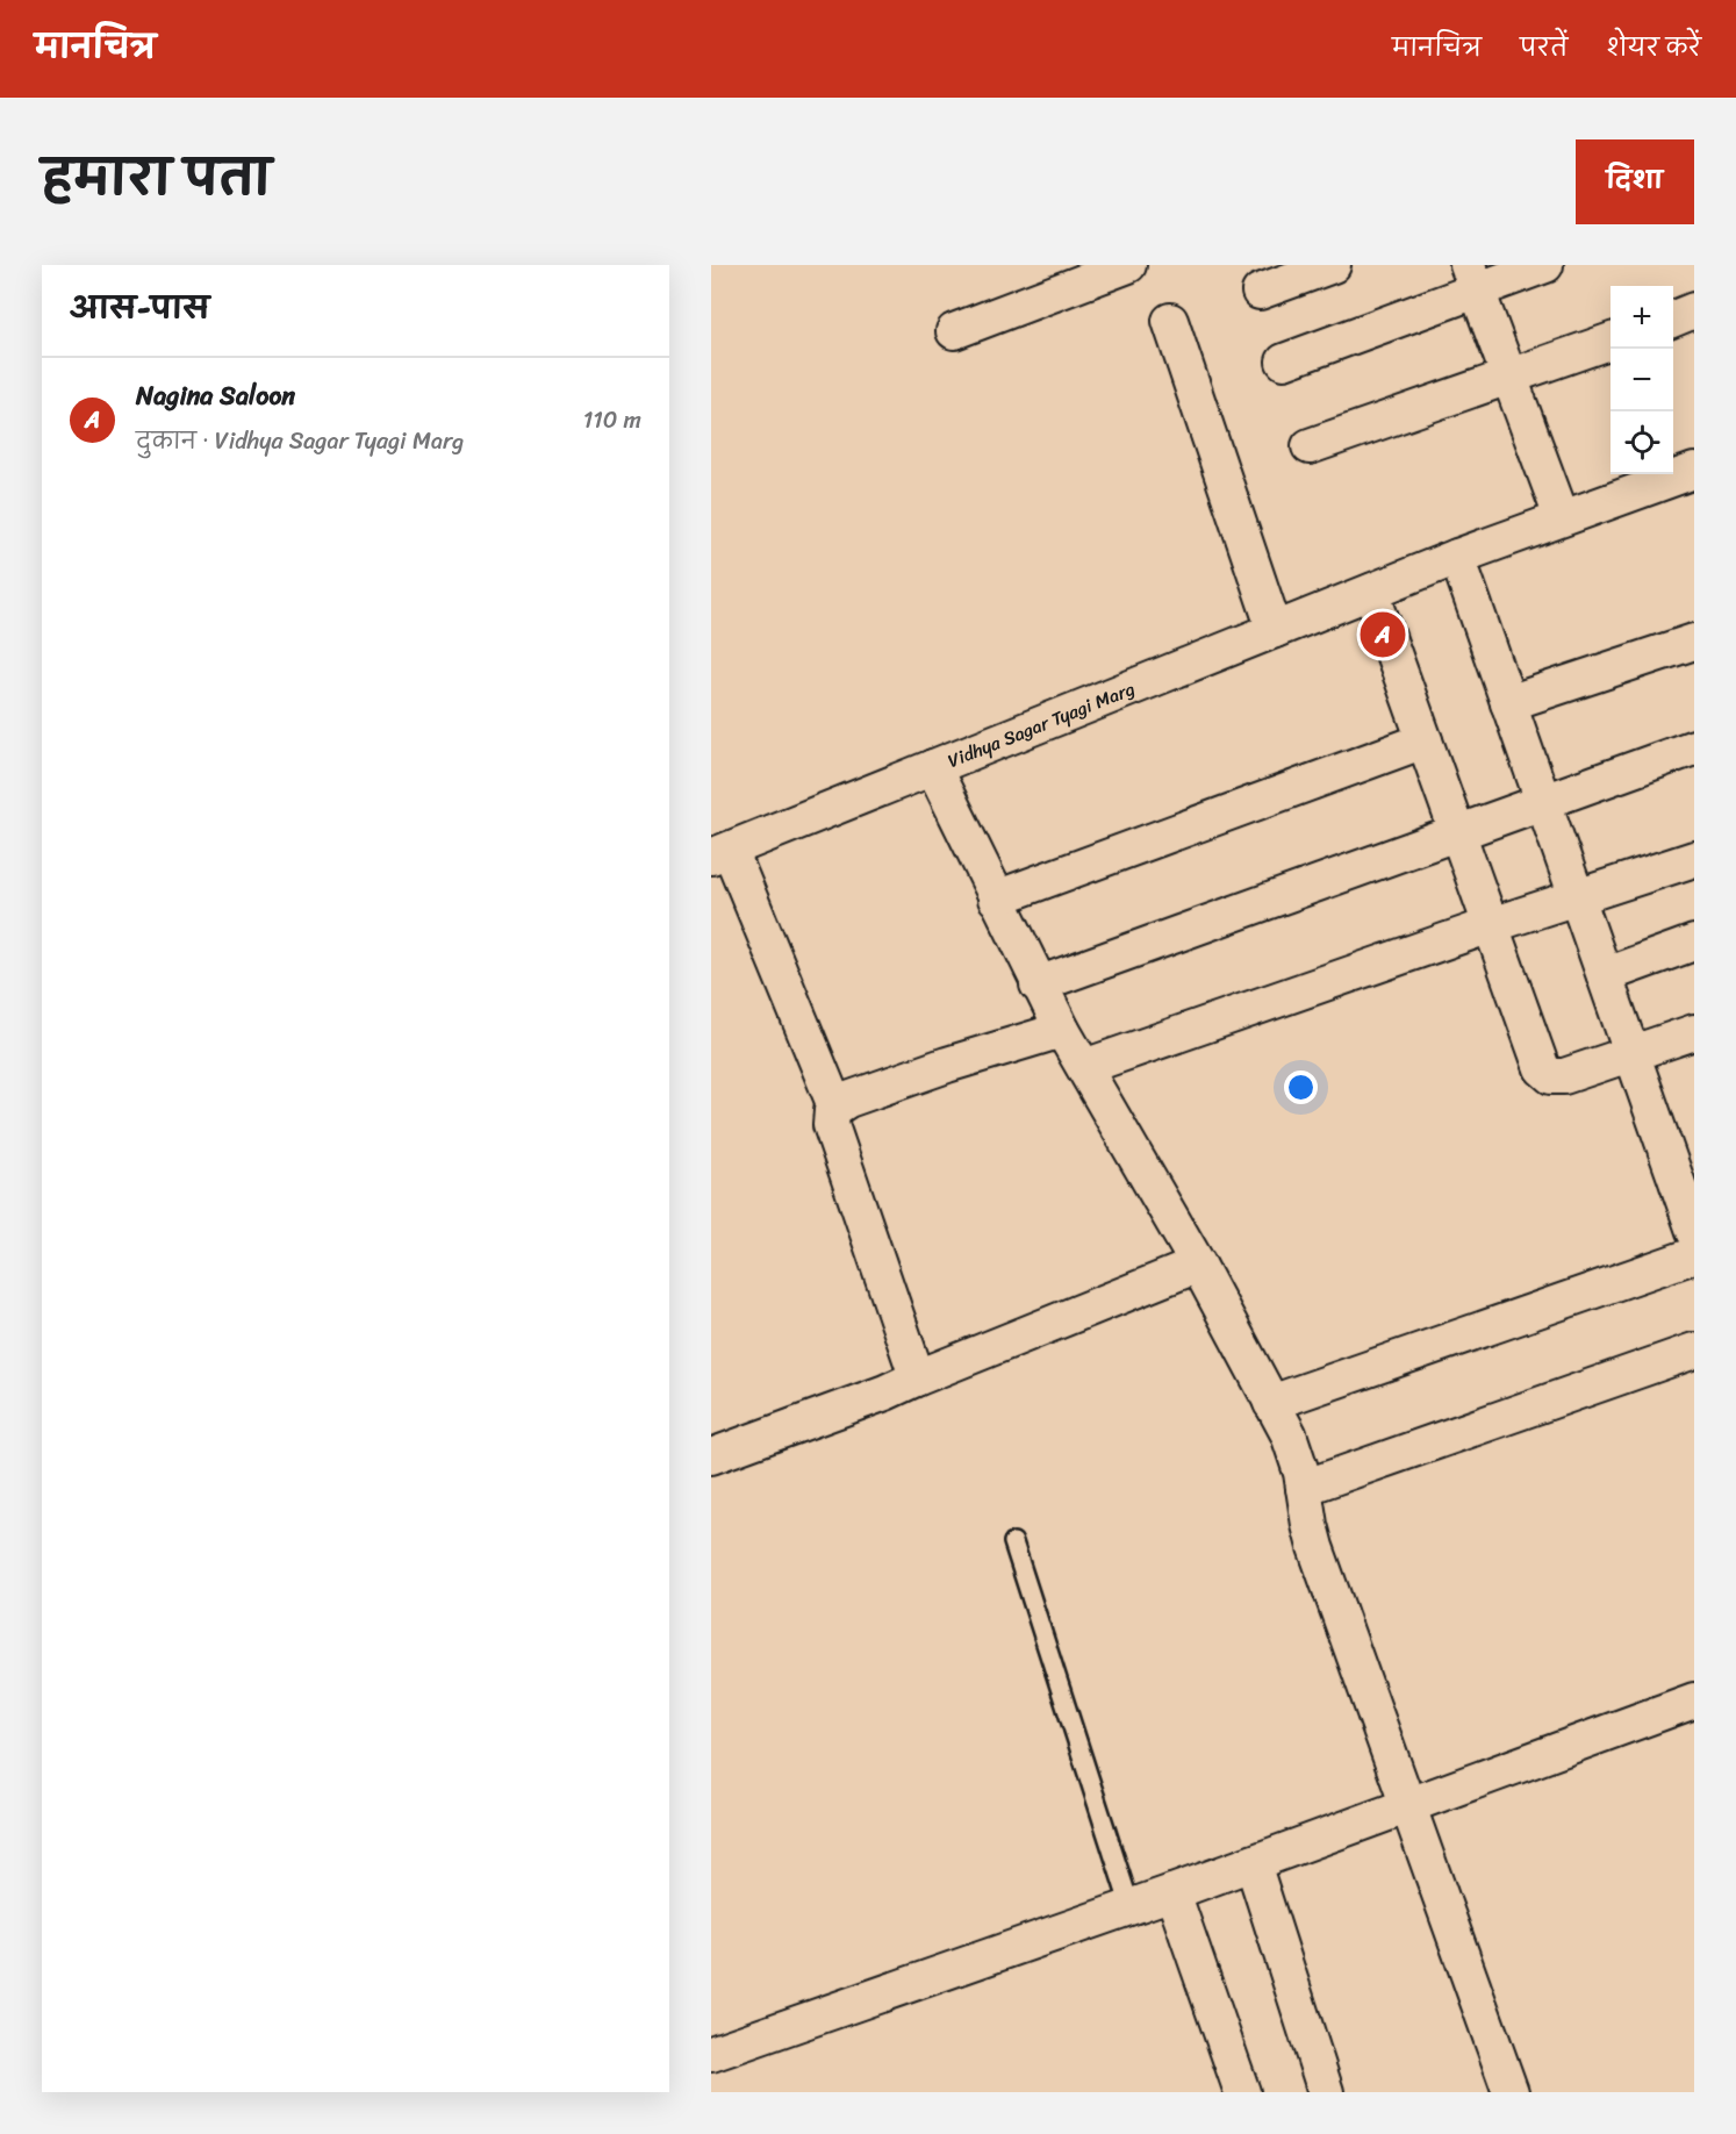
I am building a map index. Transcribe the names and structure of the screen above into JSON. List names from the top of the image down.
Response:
{
  "streets": {
    "street": ["Vidhya Sagar Tyagi Marg"]
  },
  "page": {
    "header": "मानचित्र",
    "nav": ["मानचित्र", "परतें", "शेयर करें"],
    "title": "हमारा पता",
    "buttons": "दिशा",
    "heading": "आस-पास",
    "map_buttons": ["+", "−"],
    "list": [
      {
        "mark": "A",
        "name": "Nagina Saloon",
        "note": "दुकान · Vidhya Sagar Tyagi Marg",
        "value": "110 m"
      }
    ],
    "pins": "A"
  }
}
